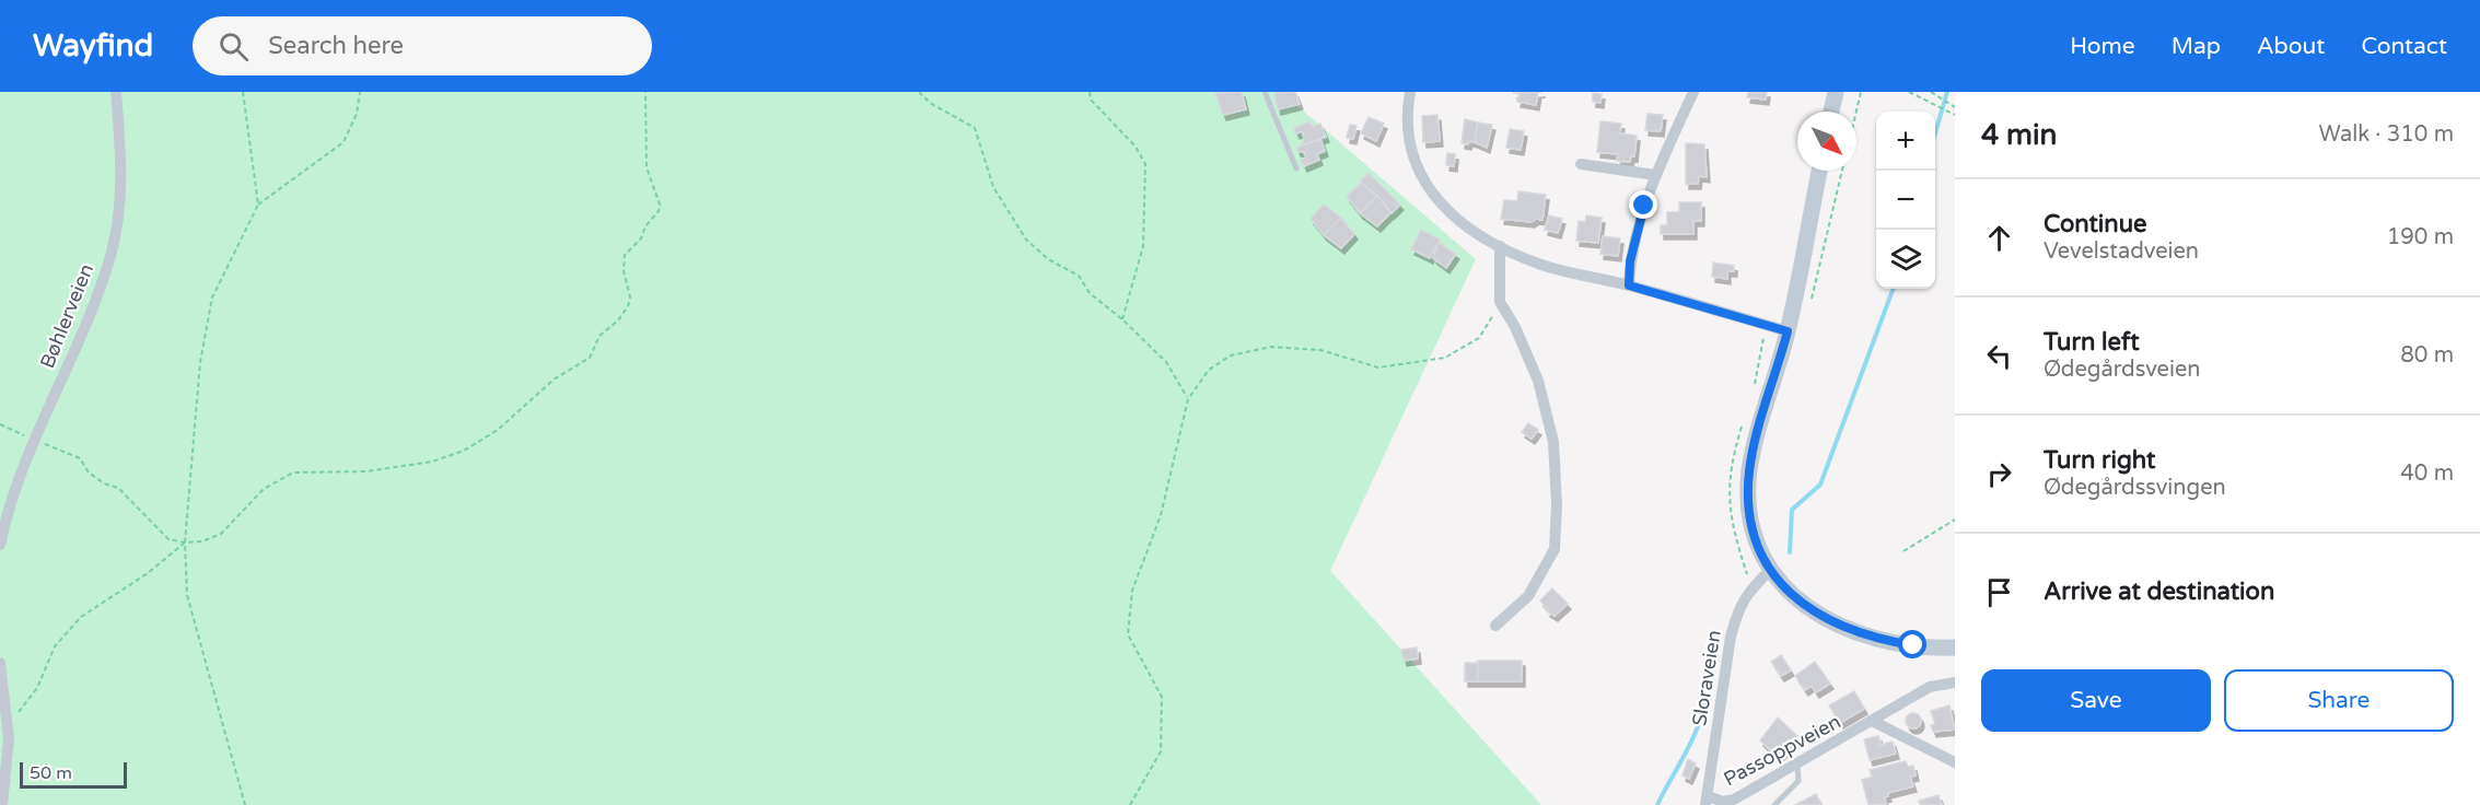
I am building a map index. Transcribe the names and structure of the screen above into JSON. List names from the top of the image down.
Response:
{
  "streets": {
    "street": ["Bøhlerveien", "Sloraveien", "Passoppveien"]
  },
  "crossings": [
    ["Sloraveien", "Passoppveien"]
  ],
  "scale_bar": "50 m",
  "north": "bottom right",
  "page": {
    "header": "Wayfind",
    "search": "Search here",
    "nav": [
      "Home",
      "Map",
      "About",
      "Contact"
    ],
    "heading": ["4 min", "Walk · 310 m"],
    "map_buttons": ["+", "−"],
    "list": [
      ["Continue", "Vevelstadveien", "190 m"],
      ["Turn left", "Ødegårdsveien", "80 m"],
      ["Turn right", "Ødegårdssvingen", "40 m"],
      "Arrive at destination"
    ],
    "buttons": ["Save", "Share"],
    "scale": "50 m"
  }
}
